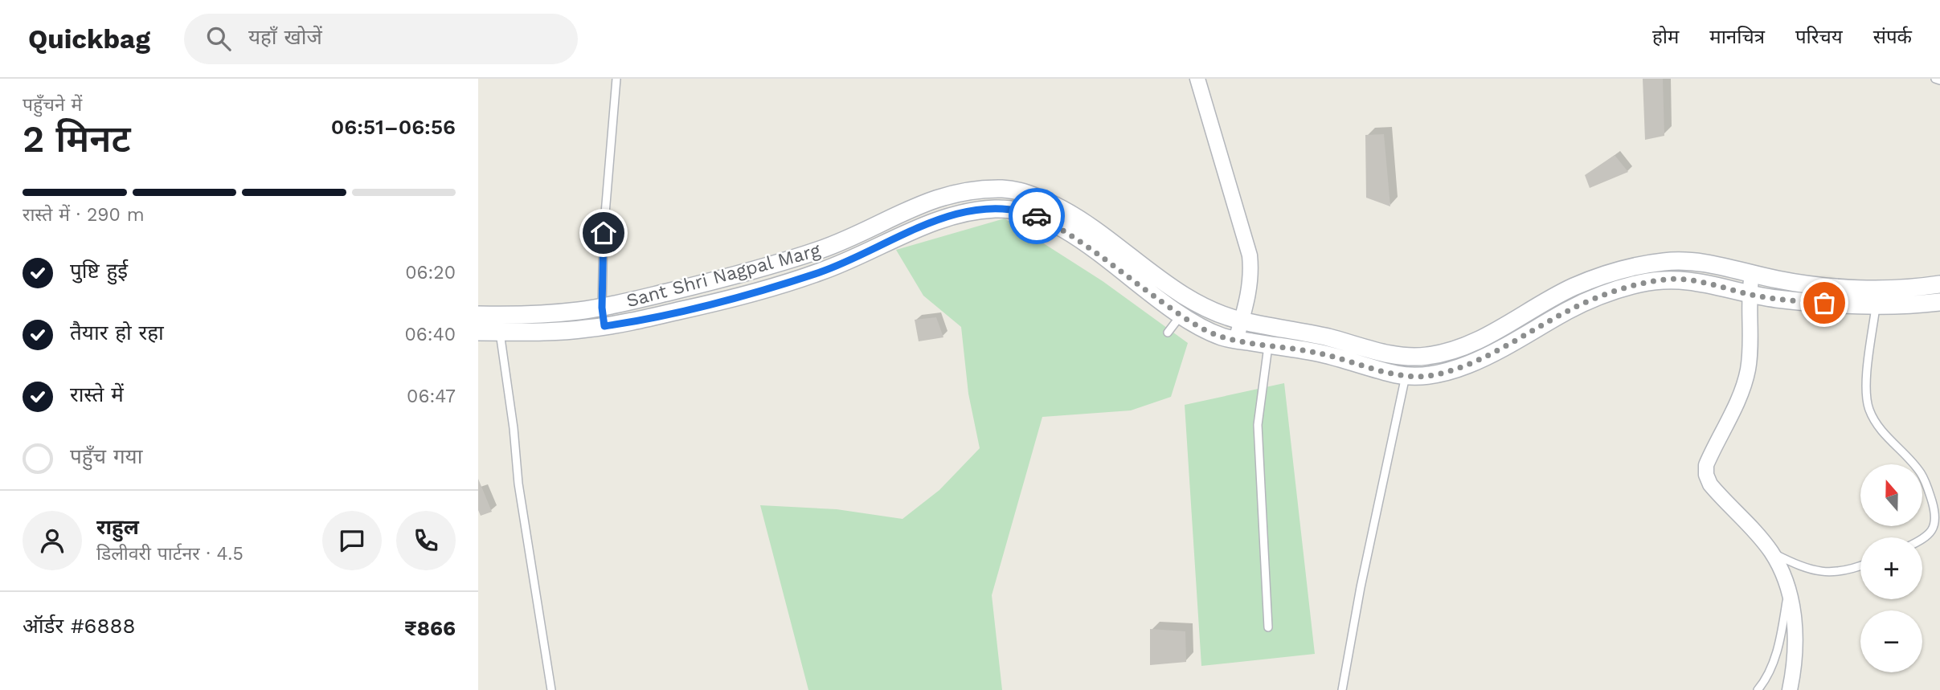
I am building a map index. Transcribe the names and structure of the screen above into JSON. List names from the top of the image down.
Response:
{
  "streets": {
    "street": ["Sant Shri Nagpal Marg"]
  },
  "north": "top",
  "page": {
    "header": "Quickbag",
    "search": "यहाँ खोजें",
    "nav": [
      "होम",
      "मानचित्र",
      "परिचय",
      "संपर्क"
    ],
    "heading": ["2 मिनट", "पहुँचने में", "06:51–06:56"],
    "panel": [
      "राहुल",
      "डिलीवरी पार्टनर · 4.5",
      "ऑर्डर #6888",
      "₹866"
    ],
    "bar": "रास्ते में · 290 m",
    "list": [
      ["पुष्टि हुई", "06:20"],
      ["तैयार हो रहा", "06:40"],
      ["रास्ते में", "06:47"],
      "पहुँच गया"
    ],
    "map_buttons": ["+", "−"]
  }
}
